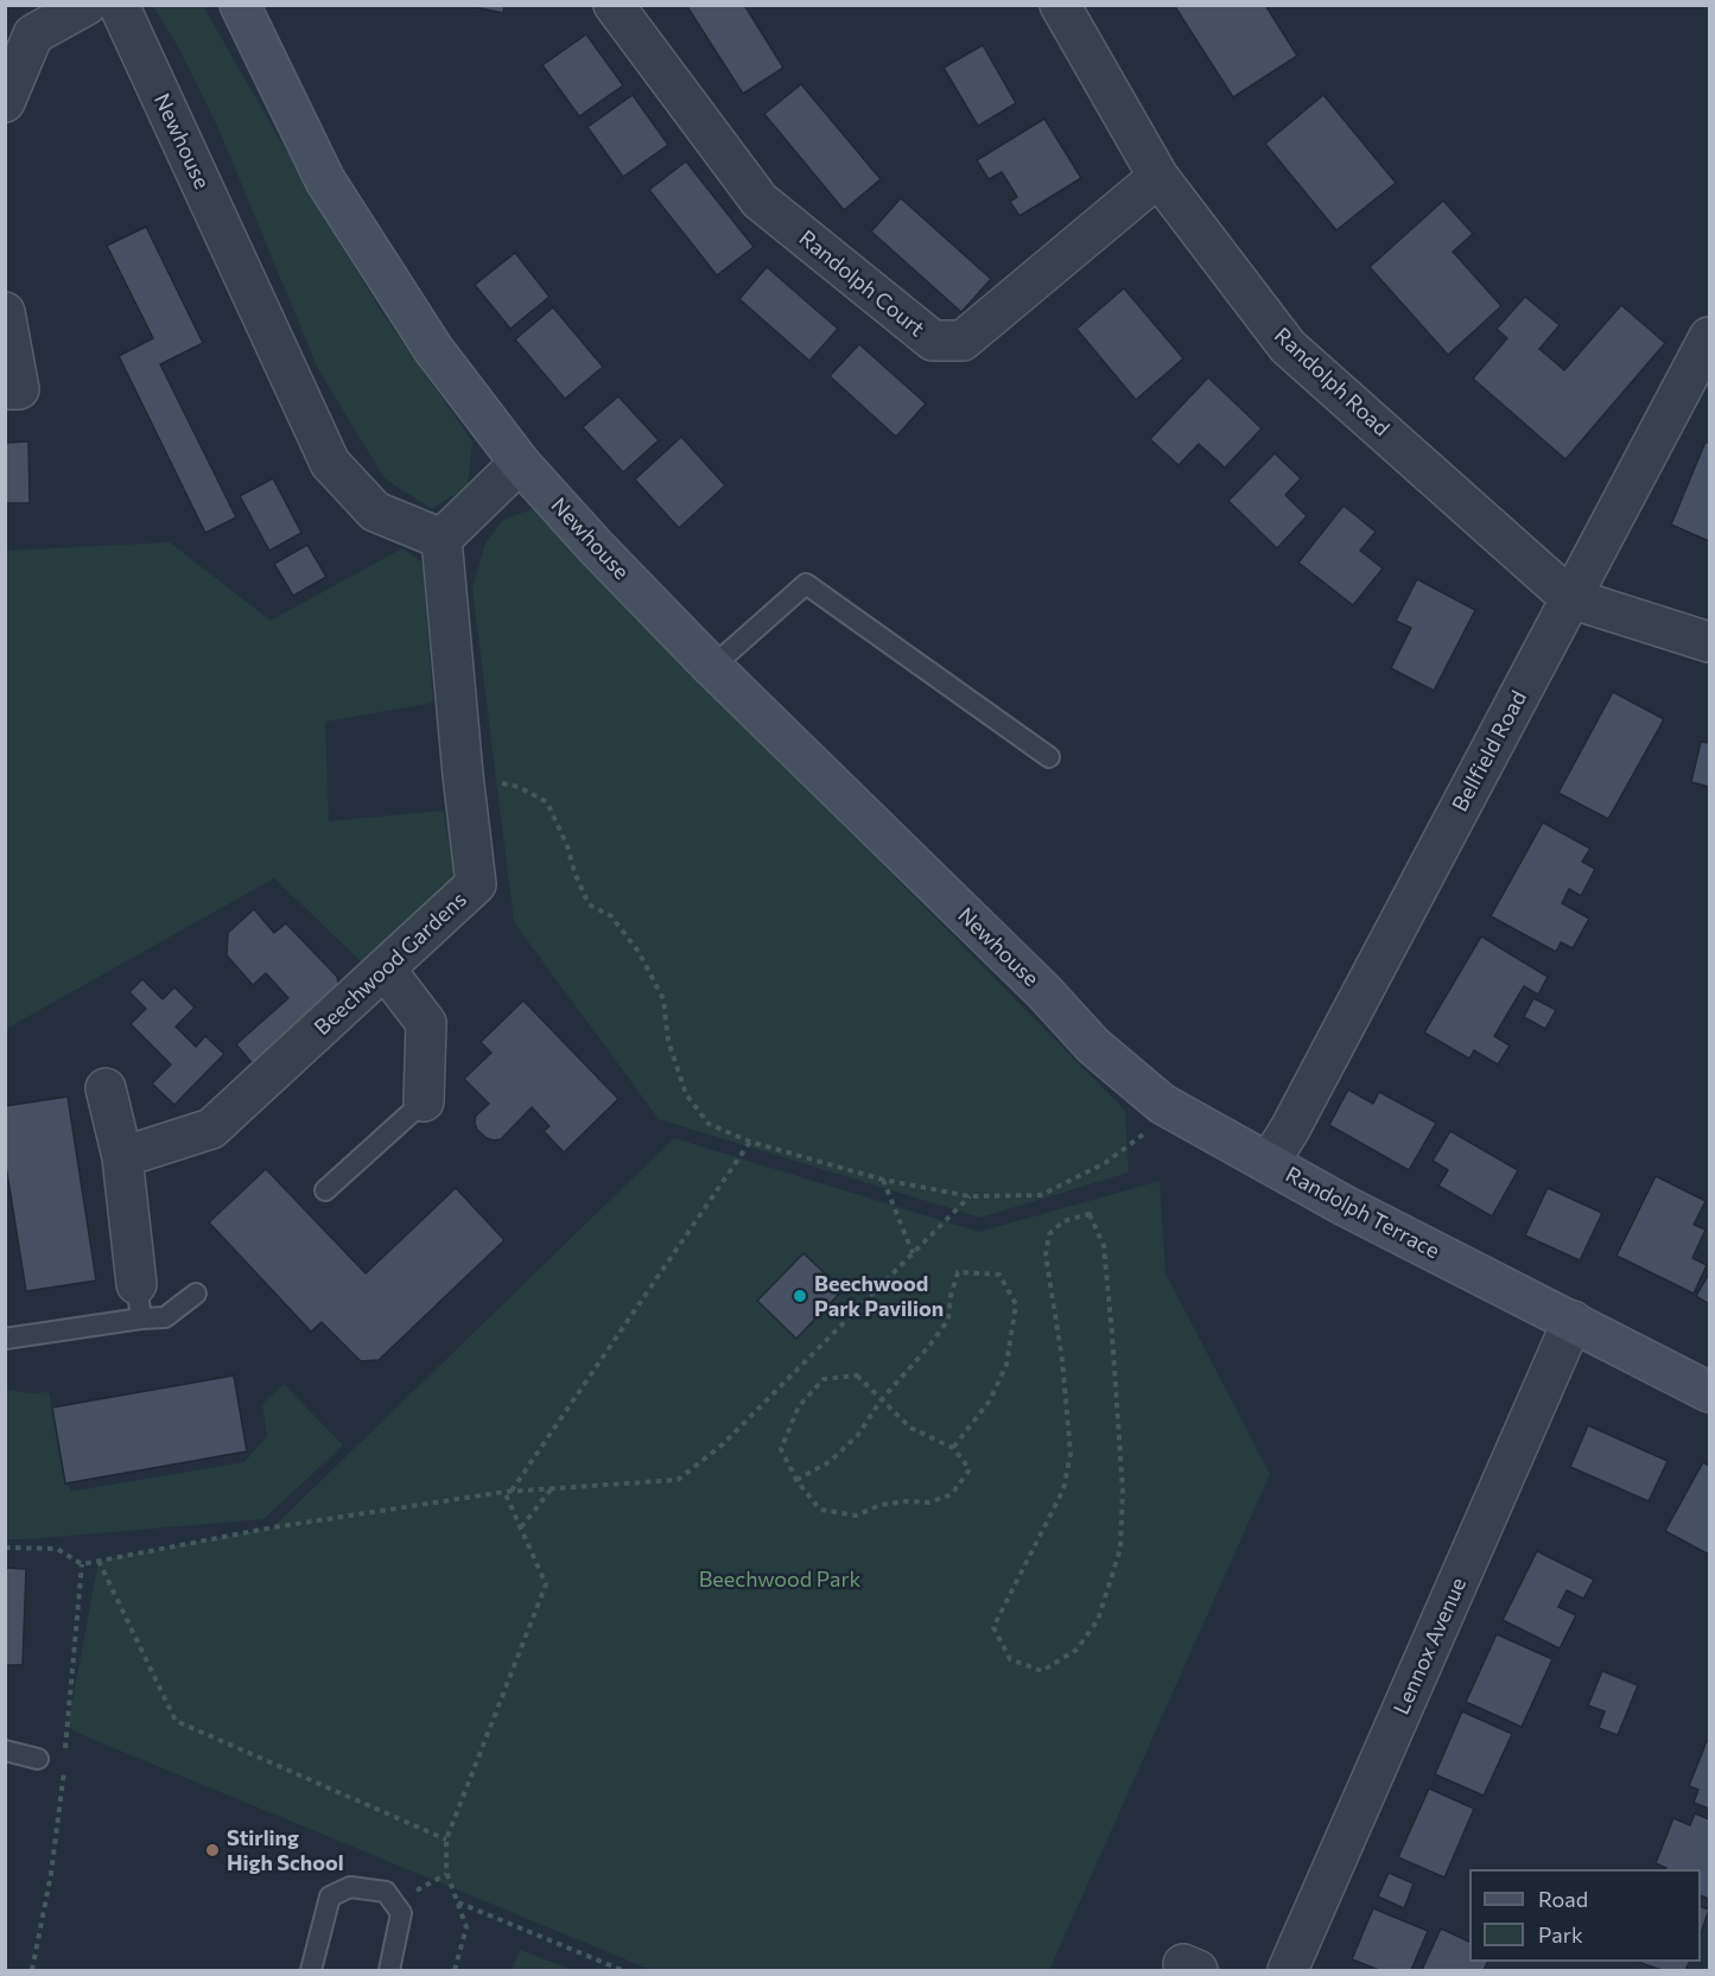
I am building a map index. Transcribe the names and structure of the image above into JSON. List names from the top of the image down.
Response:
{
  "streets": {
    "main road": ["Newhouse", "Randolph Terrace"],
    "street": [
      "Randolph Court",
      "Randolph Road",
      "Bellfield Road",
      "Beechwood Gardens",
      "Lennox Avenue"
    ]
  },
  "crossings": [
    ["Newhouse", "Beechwood Gardens"],
    ["Newhouse", "Randolph Terrace"],
    ["Randolph Court", "Randolph Road"],
    ["Randolph Road", "Bellfield Road"],
    ["Bellfield Road", "Randolph Terrace"],
    ["Randolph Terrace", "Lennox Avenue"]
  ],
  "parks": ["Beechwood Park"],
  "places": ["Beechwood Park Pavilion", "Stirling High School"],
  "legend": ["Road", "Park"]
}
